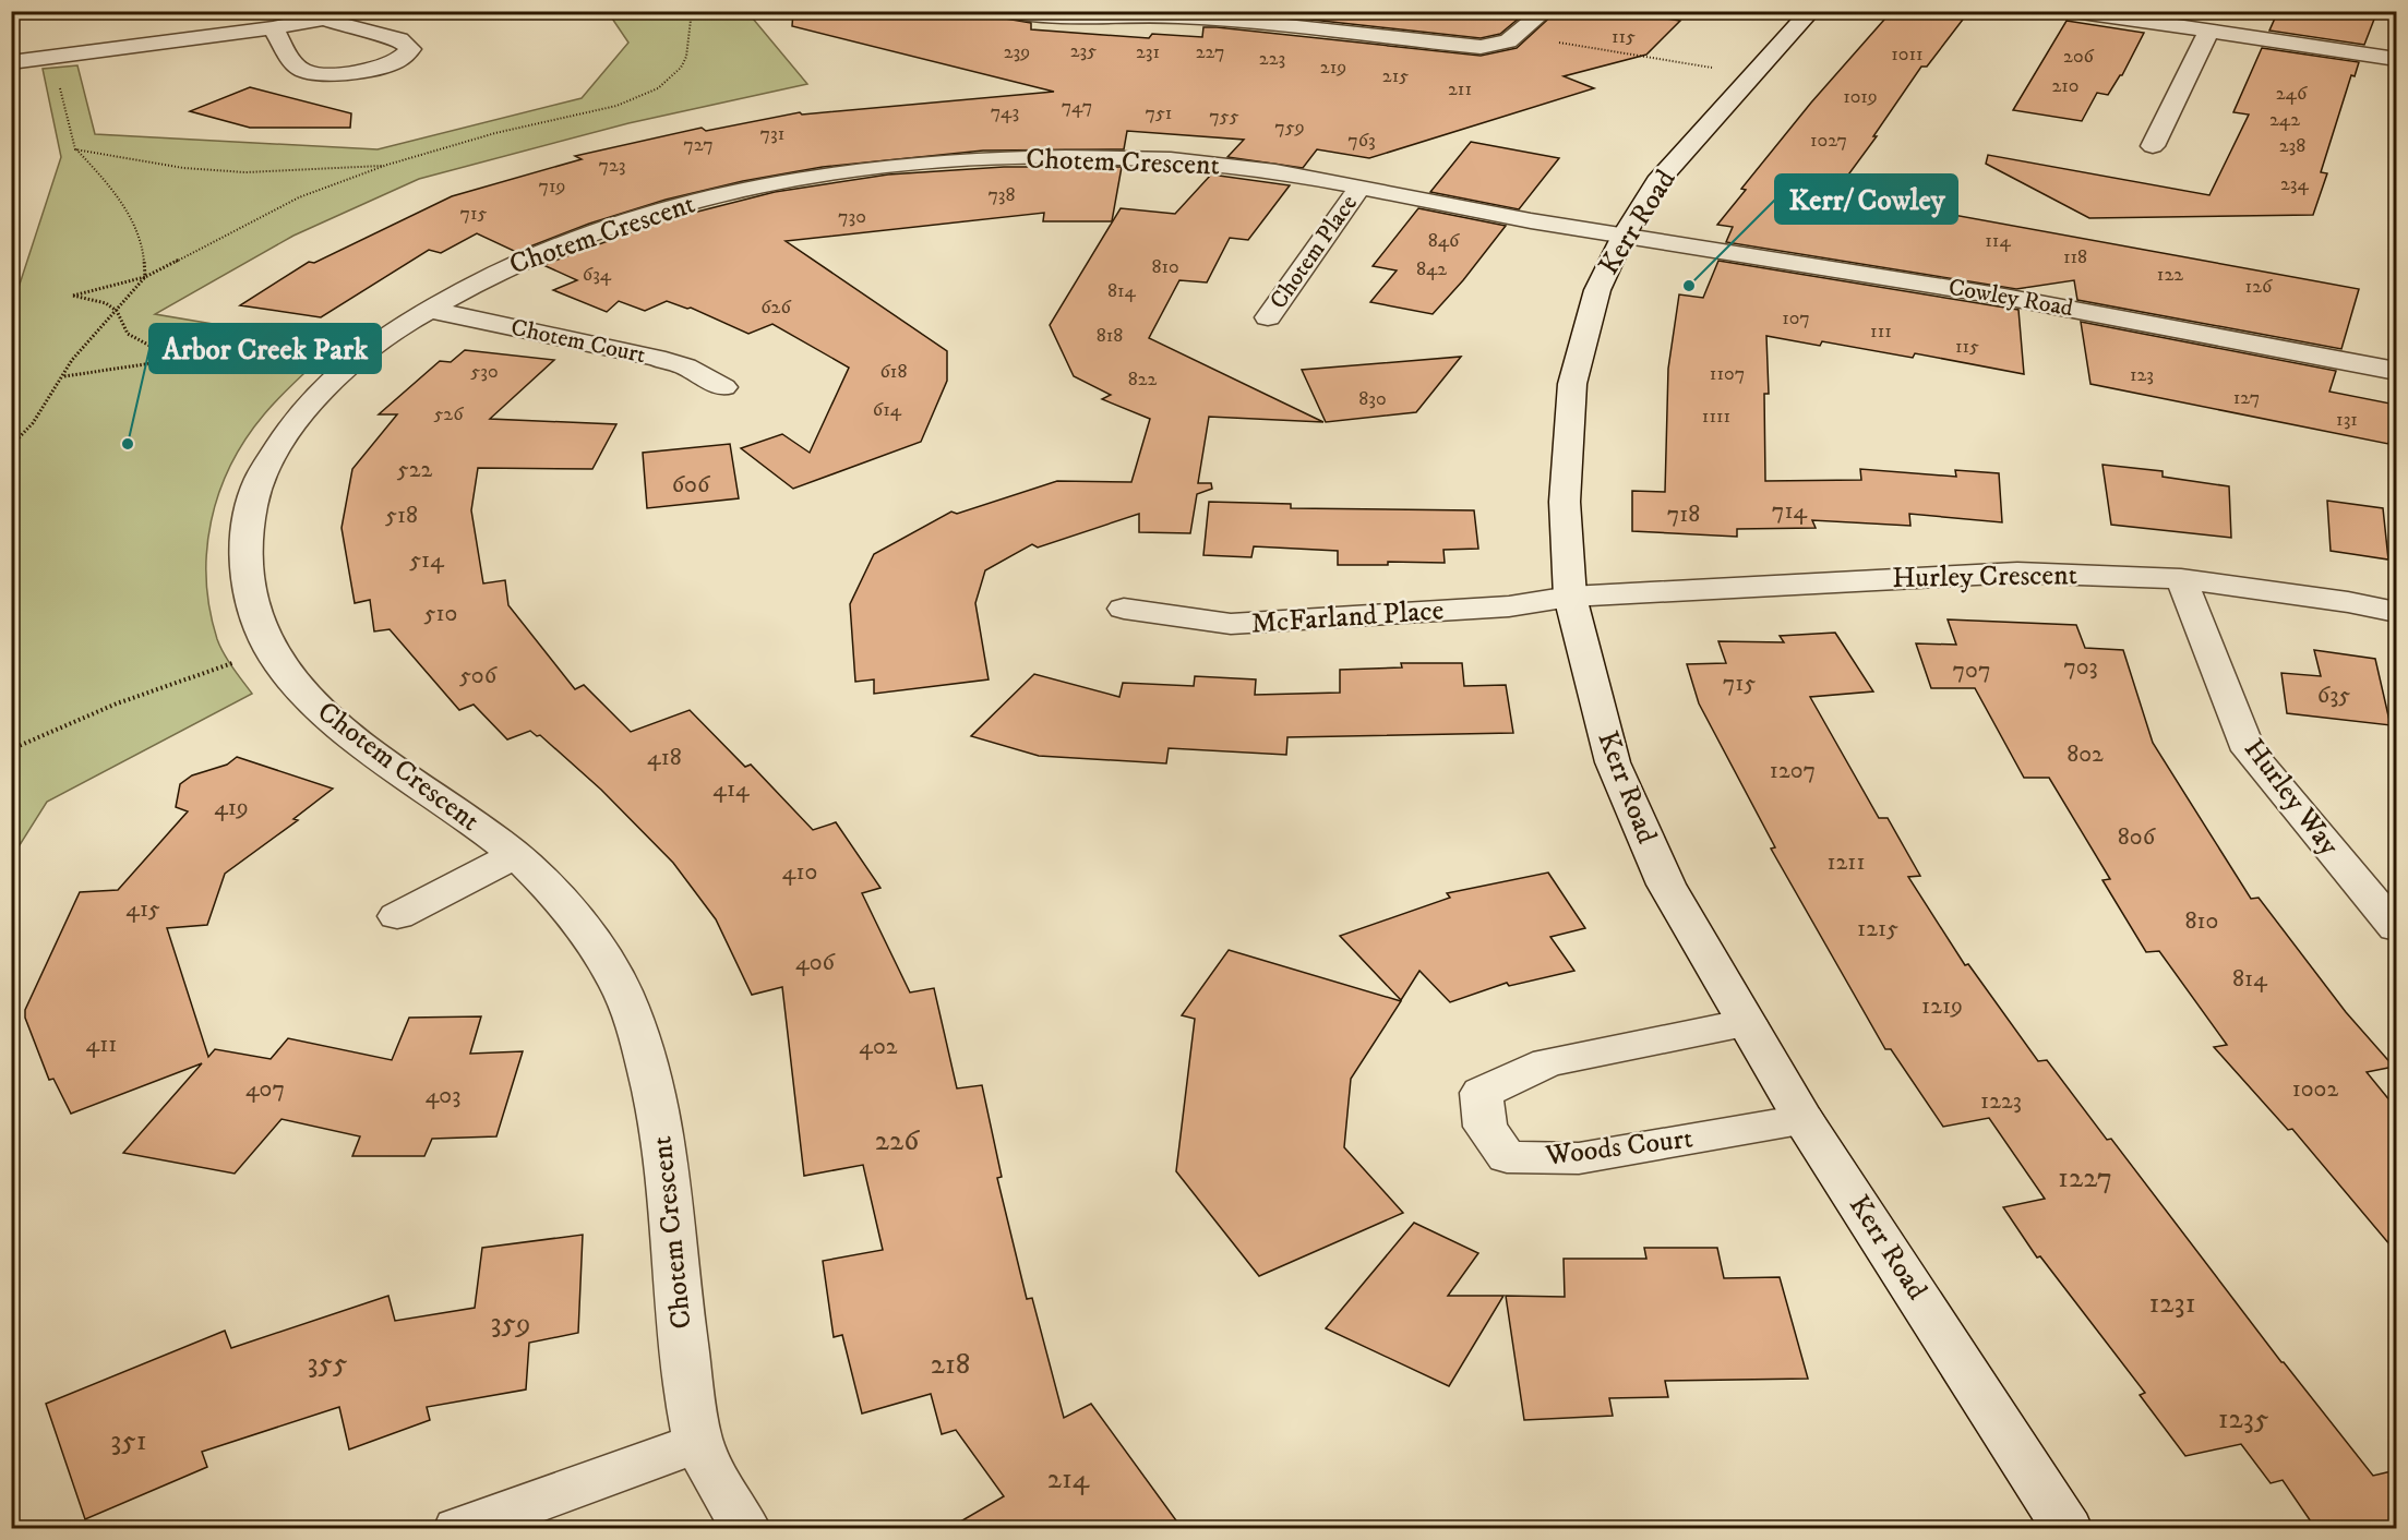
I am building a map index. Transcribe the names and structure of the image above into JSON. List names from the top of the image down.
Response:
{
  "streets": {
    "street": [
      "Chotem Crescent",
      "Kerr Road",
      "Chotem Place",
      "Cowley Road",
      "Chotem Court",
      "Hurley Crescent",
      "McFarland Place",
      "Hurley Way",
      "Woods Court"
    ]
  },
  "crossings": [
    ["Chotem Crescent", "Kerr Road"],
    ["Chotem Crescent", "Chotem Place"],
    ["Chotem Crescent", "Cowley Road"],
    ["Chotem Crescent", "Chotem Court"],
    ["Kerr Road", "Cowley Road"],
    ["Kerr Road", "Hurley Crescent"],
    ["Kerr Road", "McFarland Place"],
    ["Kerr Road", "Woods Court"],
    ["Hurley Crescent", "McFarland Place"],
    ["Hurley Crescent", "Hurley Way"]
  ],
  "places": ["Kerr/ Cowley", "Arbor Creek Park"],
  "house_numbers": [
    "115",
    "235",
    "239",
    "231",
    "227",
    "1011",
    "206",
    "223",
    "219",
    "215",
    "210",
    "211",
    "246",
    "1019",
    "747",
    "743",
    "751",
    "755",
    "242",
    "759",
    "731",
    "763",
    "1027",
    "727",
    "238",
    "723",
    "234",
    "719",
    "738",
    "715",
    "730",
    "846",
    "114",
    "118",
    "810",
    "842",
    "634",
    "122",
    "126",
    "814",
    "626",
    "107",
    "111",
    "818",
    "115",
    "530",
    "618",
    "1107",
    "123",
    "822",
    "127",
    "830",
    "614",
    "526",
    "1111",
    "131",
    "522",
    "606",
    "714",
    "718",
    "518",
    "514",
    "510",
    "703",
    "707",
    "506",
    "715",
    "635",
    "802",
    "418",
    "1207",
    "414",
    "419",
    "806",
    "1211",
    "410",
    "415",
    "810",
    "1215",
    "406",
    "814",
    "1219",
    "411",
    "402",
    "407",
    "1002",
    "403",
    "1223",
    "226",
    "1227",
    "1231",
    "359",
    "355",
    "218",
    "1235",
    "351",
    "214"
  ]
}
